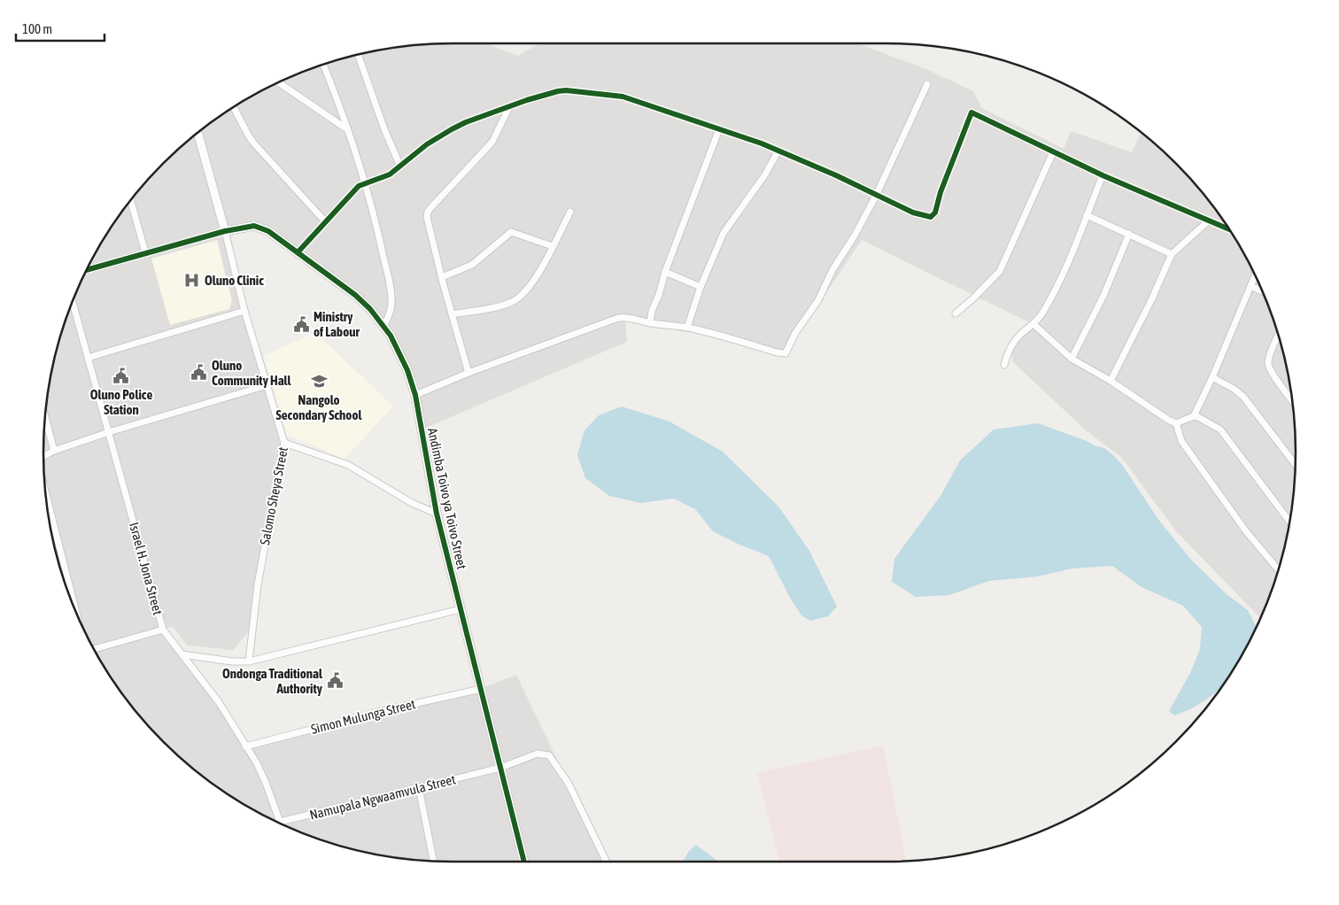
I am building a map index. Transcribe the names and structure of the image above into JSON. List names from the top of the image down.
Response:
{
  "streets": {
    "street": [
      "Salomo Sheya Street",
      "Andimba Toivo ya Toivo Street",
      "Israel H. Jona Street",
      "Simon Mulunga Street",
      "Namupala Ngwaamvula Street"
    ]
  },
  "crossings": [
    ["Salomo Sheya Street", "Andimba Toivo ya Toivo Street"],
    ["Andimba Toivo ya Toivo Street", "Simon Mulunga Street"],
    ["Andimba Toivo ya Toivo Street", "Namupala Ngwaamvula Street"],
    ["Israel H. Jona Street", "Simon Mulunga Street"],
    ["Israel H. Jona Street", "Namupala Ngwaamvula Street"]
  ],
  "places": {
    "hospital": ["Oluno Clinic"],
    "public building": [
      "Ministry of Labour",
      "Oluno Community Hall",
      "Oluno Police Station",
      "Ondonga Traditional Authority"
    ],
    "school or university": ["Nangolo Secondary School"]
  },
  "scale_bar": "100 m"
}
